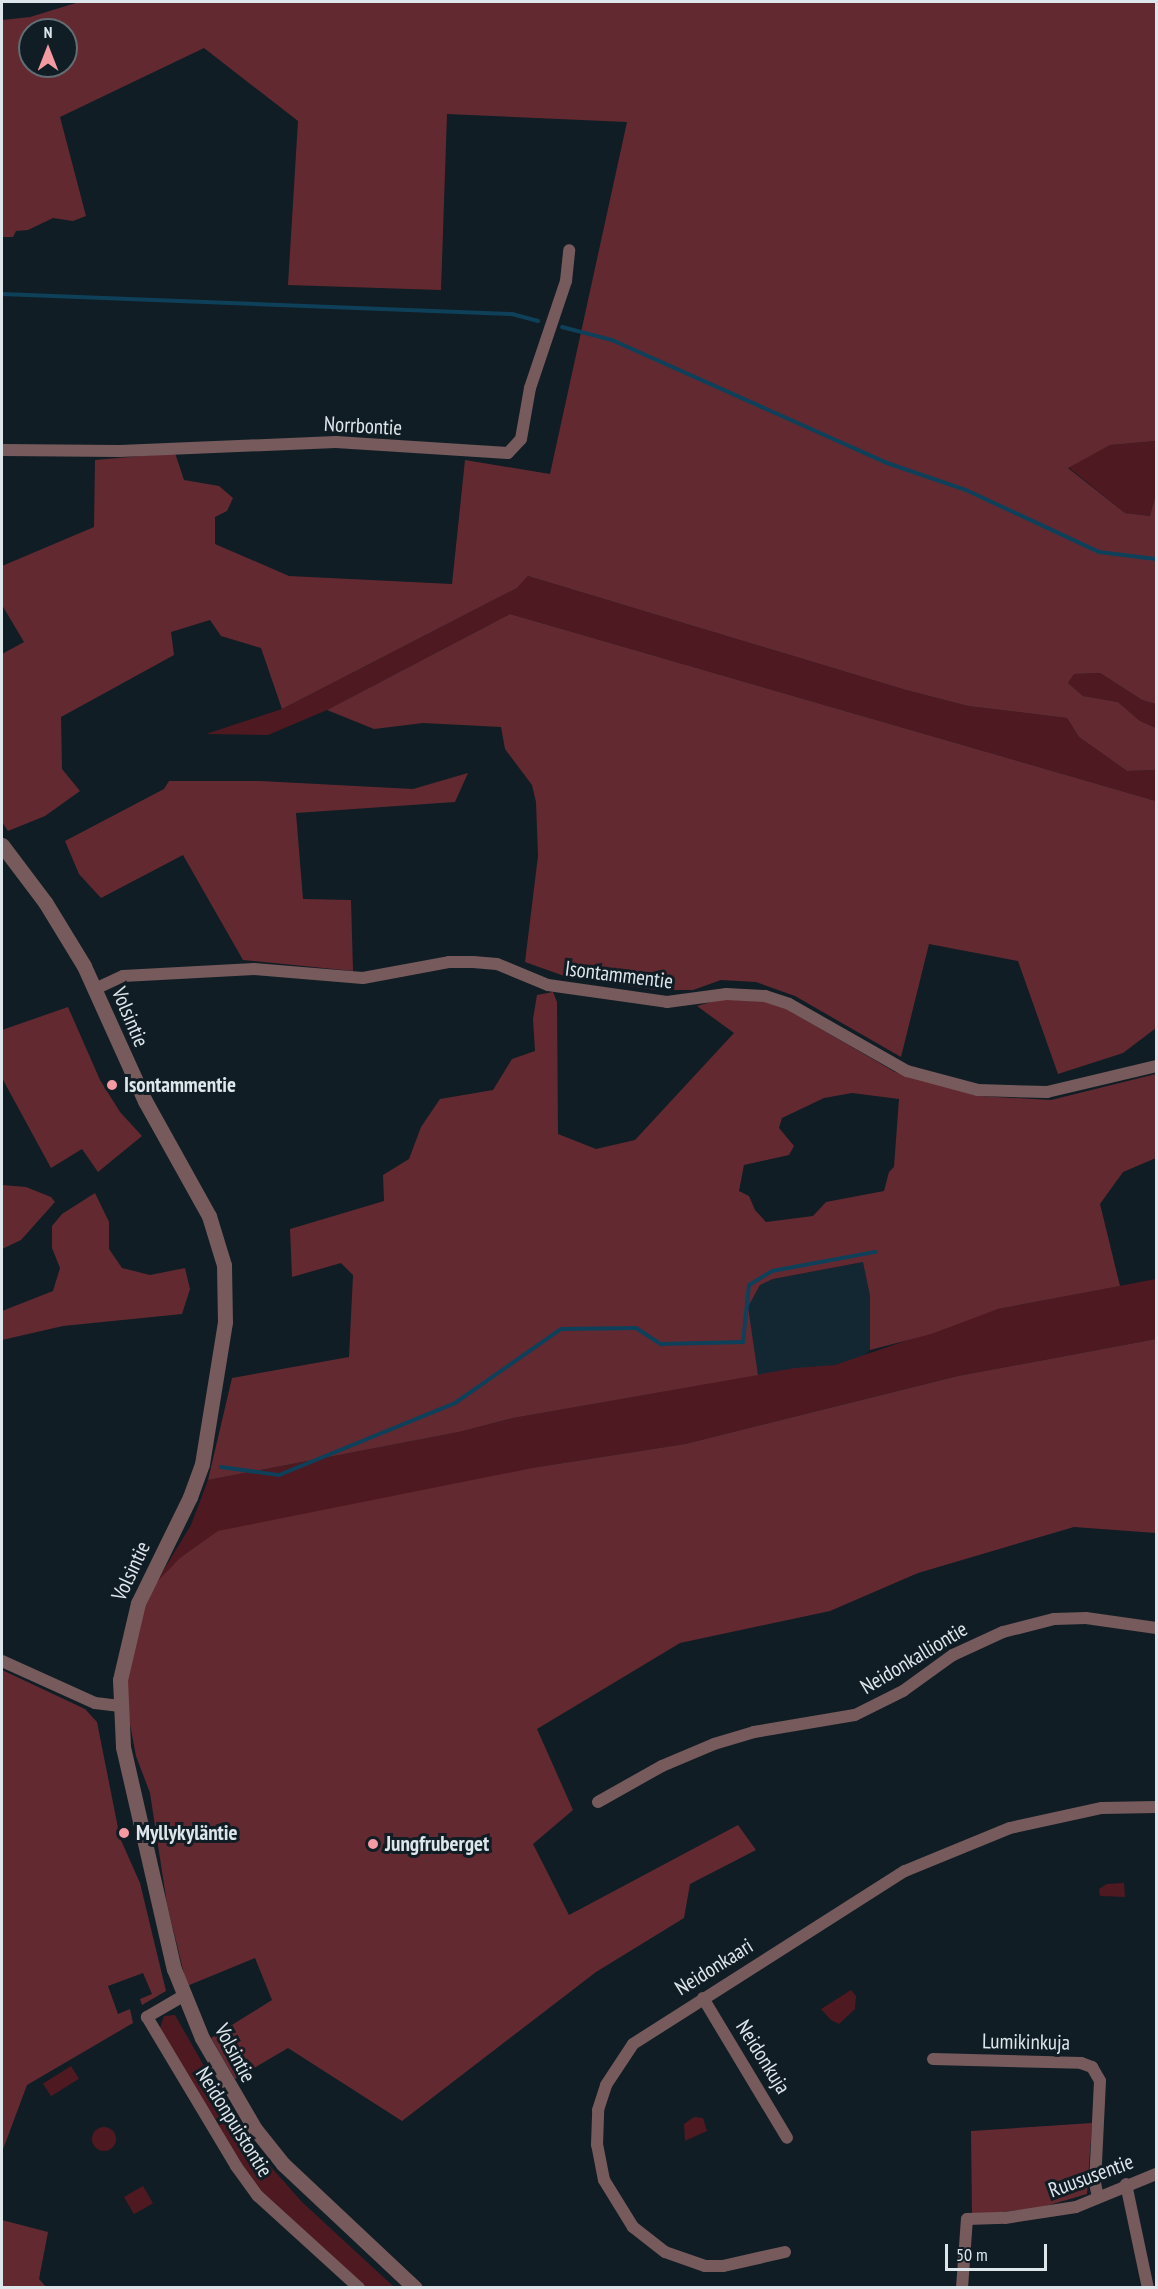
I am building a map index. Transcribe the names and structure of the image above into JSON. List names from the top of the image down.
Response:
{
  "streets": {
    "street": [
      "Norrbontie",
      "Isontammentie",
      "Volsintie",
      "Neidonkalliontie",
      "Neidonkaari",
      "Lumikinkuja",
      "Neidonkuja",
      "Neidonpuistontie",
      "Ruususentie"
    ]
  },
  "crossings": [
    ["Isontammentie", "Volsintie"],
    ["Volsintie", "Neidonpuistontie"],
    ["Neidonkaari", "Neidonkuja"],
    ["Lumikinkuja", "Ruususentie"]
  ],
  "places": ["Isontammentie", "Myllykyläntie", "Jungfruberget"],
  "scale_bar": "50 m",
  "north": "top"
}
